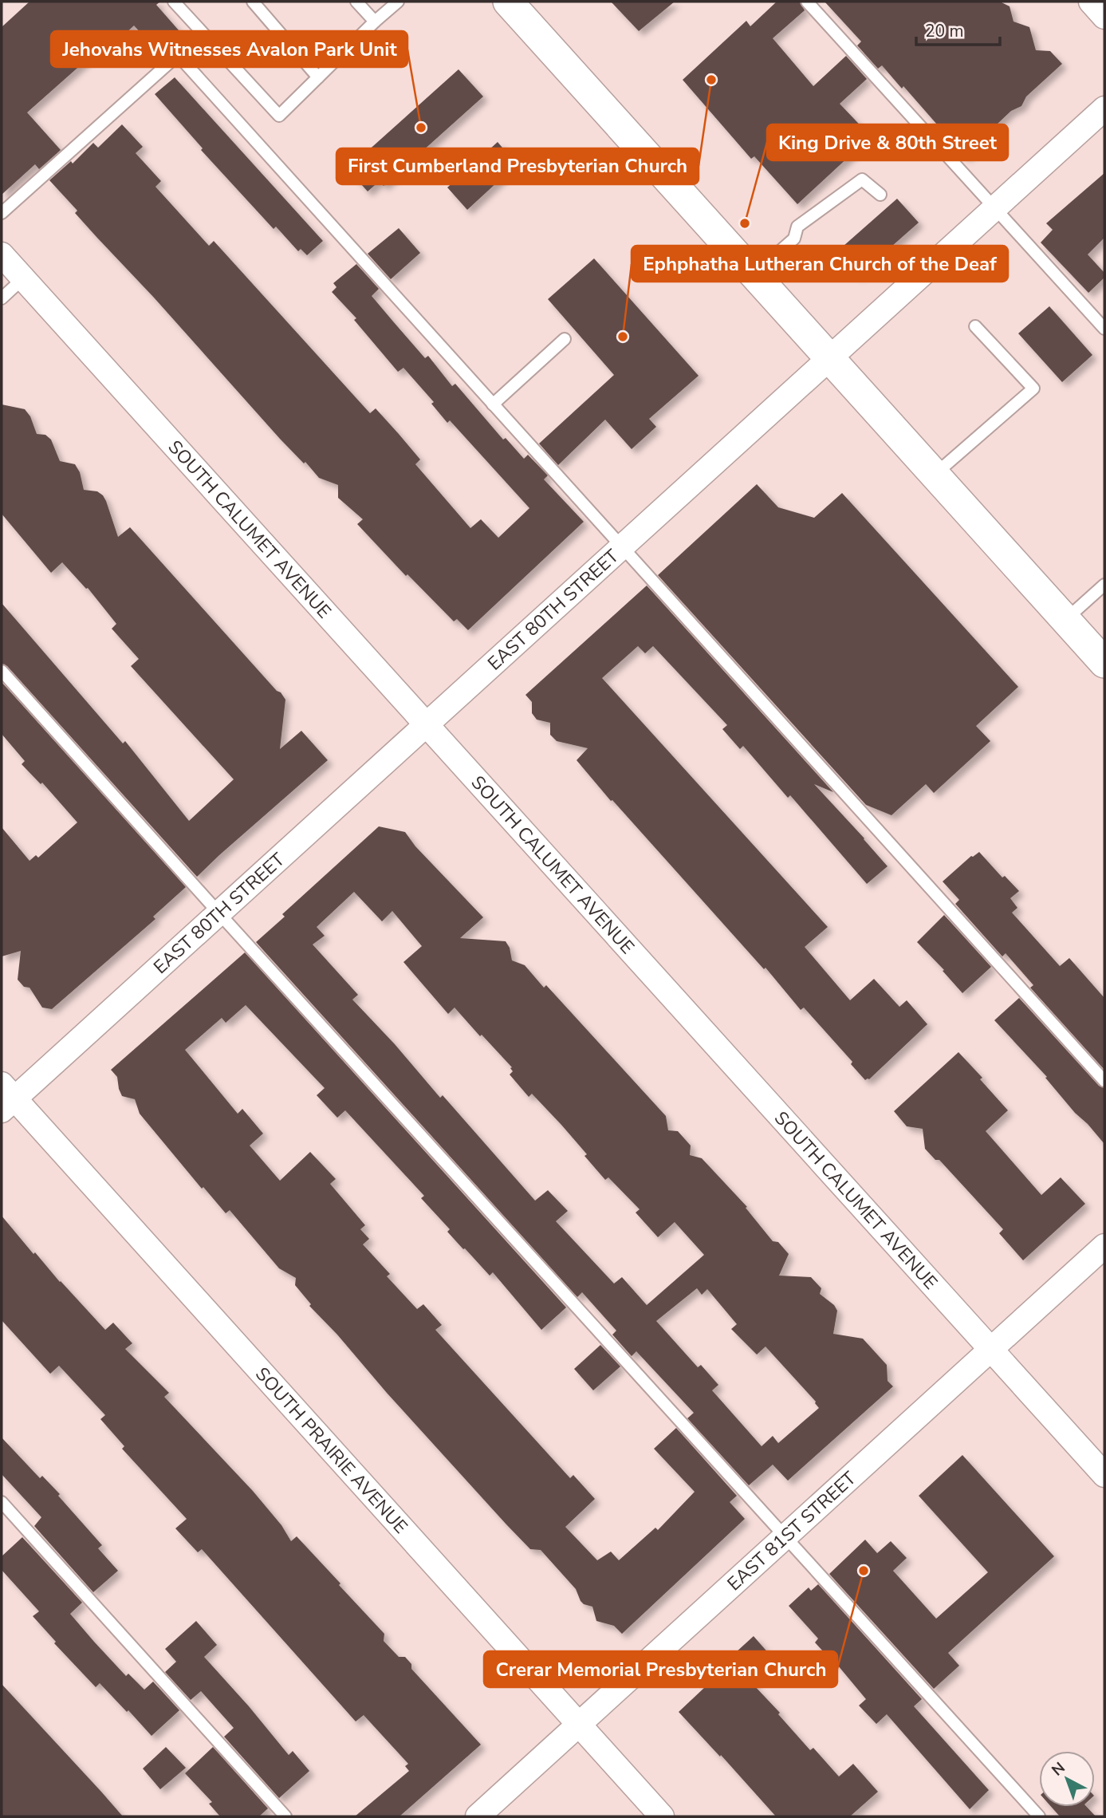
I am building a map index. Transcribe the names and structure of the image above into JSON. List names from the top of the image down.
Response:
{
  "streets": {
    "street": [
      "SOUTH CALUMET AVENUE",
      "EAST 80TH STREET",
      "SOUTH PRAIRIE AVENUE",
      "EAST 81ST STREET"
    ]
  },
  "crossings": [
    ["SOUTH CALUMET AVENUE", "EAST 80TH STREET"],
    ["SOUTH CALUMET AVENUE", "EAST 81ST STREET"],
    ["EAST 80TH STREET", "SOUTH PRAIRIE AVENUE"],
    ["SOUTH PRAIRIE AVENUE", "EAST 81ST STREET"]
  ],
  "places": [
    "First Cumberland Presbyterian Church",
    "Jehovahs Witnesses Avalon Park Unit",
    "King Drive & 80th Street",
    "Ephphatha Lutheran Church of the Deaf",
    "Crerar Memorial Presbyterian Church"
  ],
  "scale_bar": "20 m",
  "north": "top left"
}
